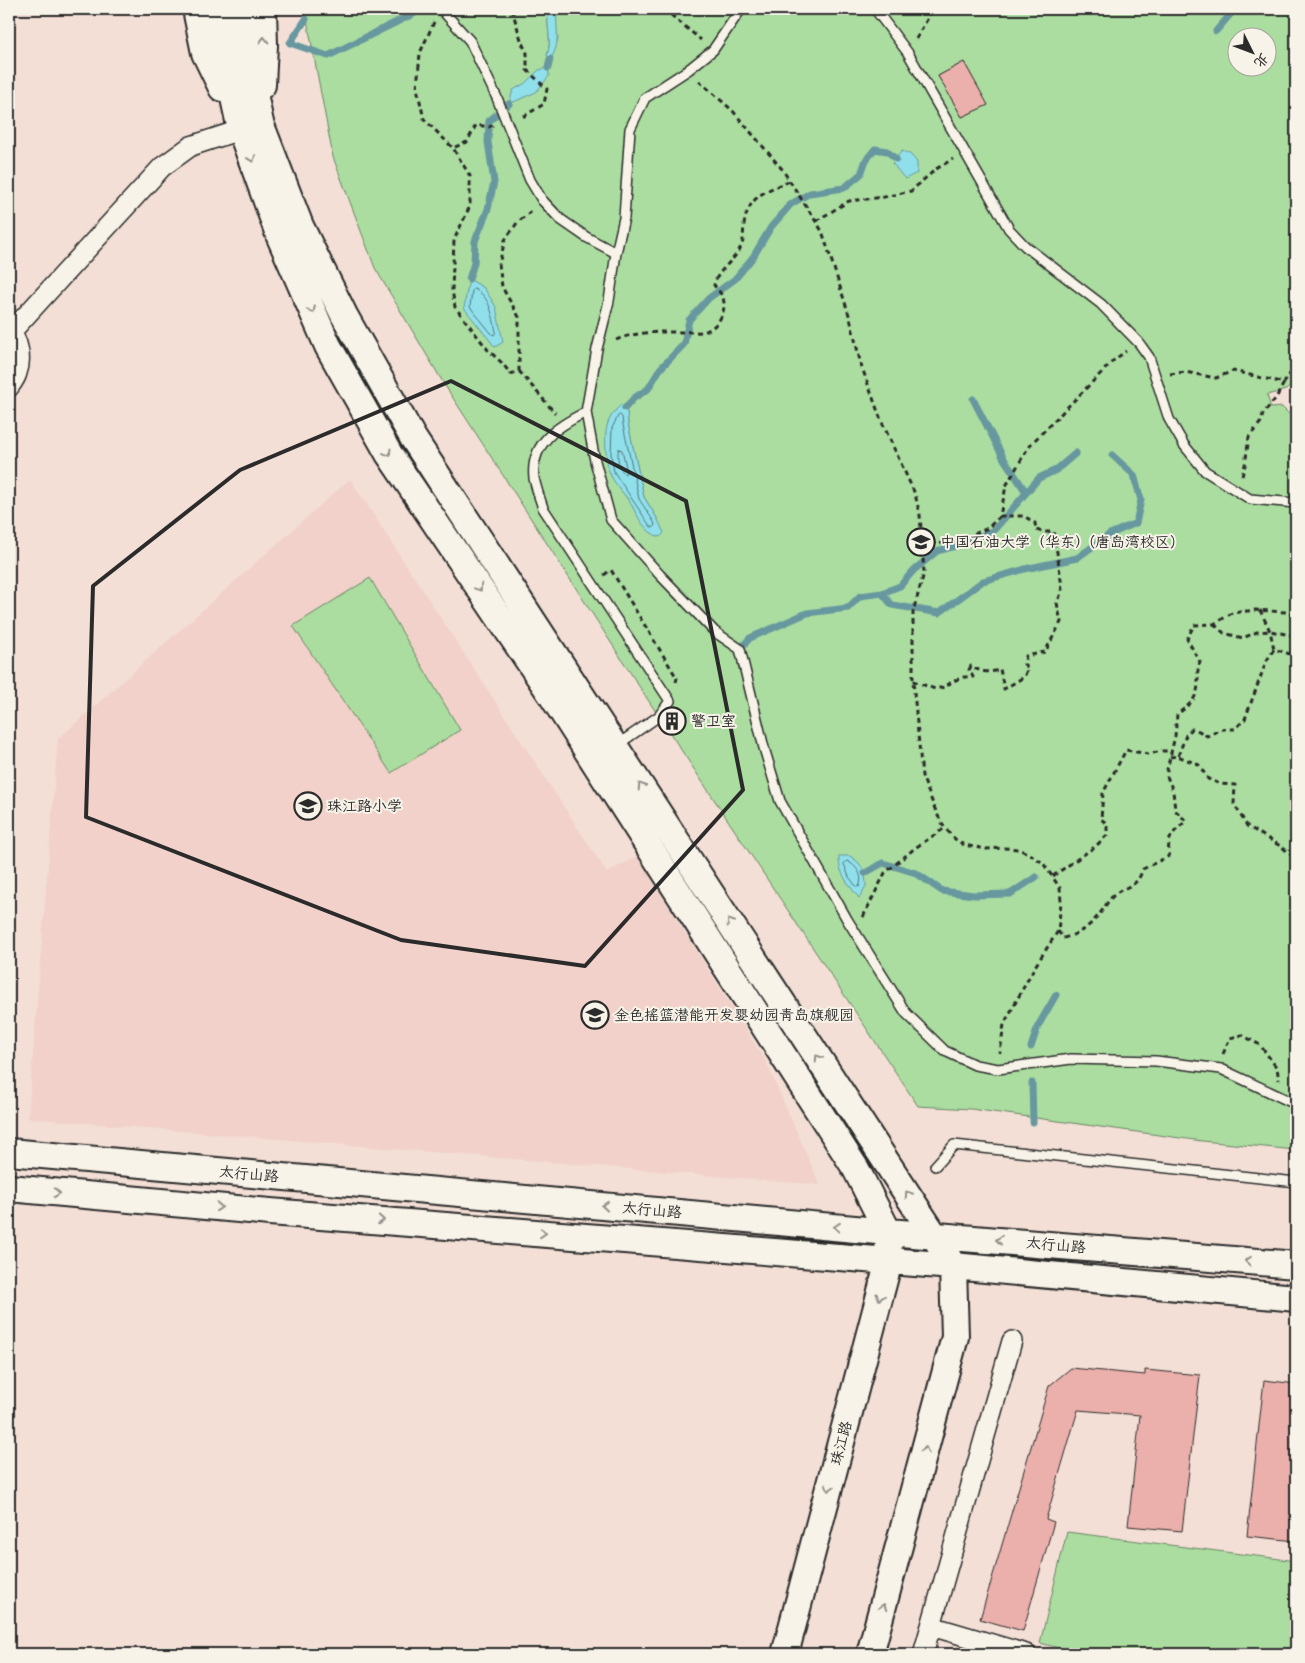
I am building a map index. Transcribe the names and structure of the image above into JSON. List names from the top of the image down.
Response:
{
  "streets": {
    "main road": ["太行山路", "珠江路"]
  },
  "crossings": [
    ["太行山路", "珠江路"]
  ],
  "places": {
    "school or university": ["中国石油大学（华东）(唐岛湾校区)", "珠江路小学", "金色摇篮潜能开发婴幼园青岛旗舰园"],
    "building": ["警卫室"]
  },
  "north": "bottom right"
}
